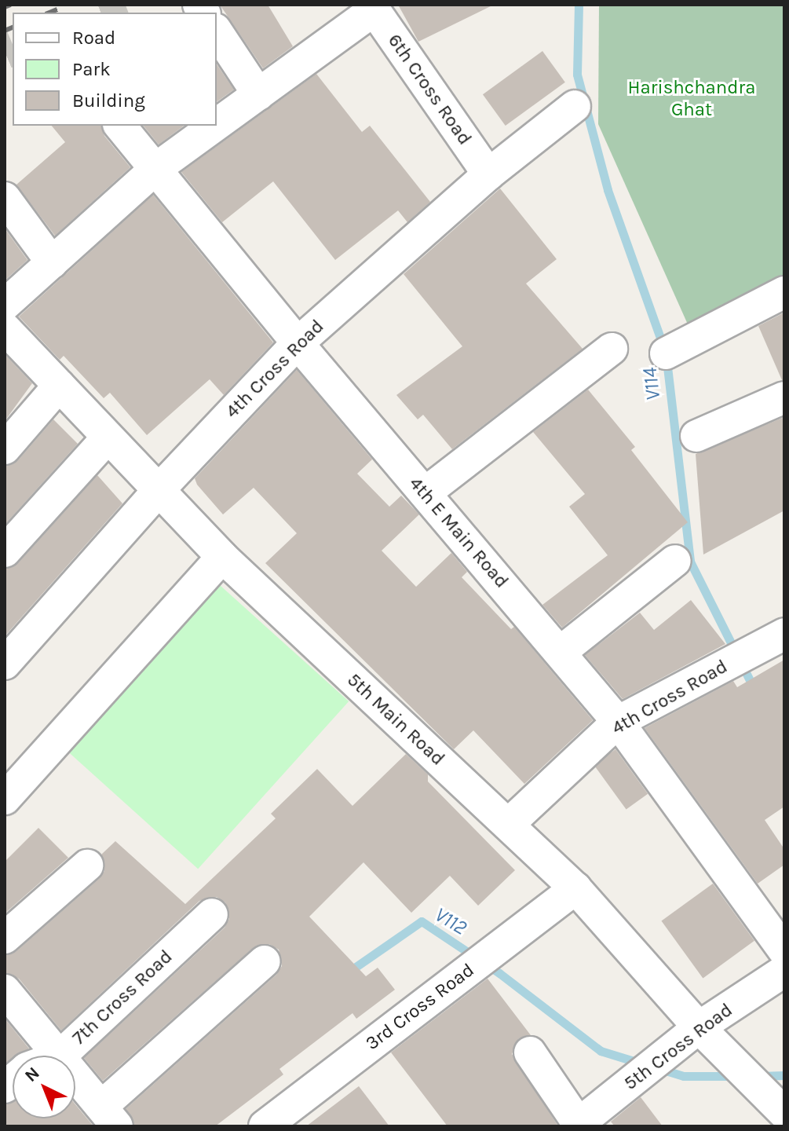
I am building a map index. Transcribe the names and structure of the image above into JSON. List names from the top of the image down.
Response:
{
  "streets": {
    "street": [
      "6th Cross Road",
      "4th Cross Road",
      "4th E Main Road",
      "5th Main Road",
      "7th Cross Road",
      "3rd Cross Road",
      "5th Cross Road"
    ]
  },
  "crossings": [
    ["6th Cross Road", "4th Cross Road"],
    ["4th Cross Road", "4th E Main Road"],
    ["4th Cross Road", "5th Main Road"],
    ["5th Main Road", "3rd Cross Road"],
    ["5th Main Road", "5th Cross Road"]
  ],
  "water": ["V114", "V112"],
  "parks": ["Harishchandra Ghat"],
  "legend": ["Road", "Park", "Building"],
  "north": "top left"
}
